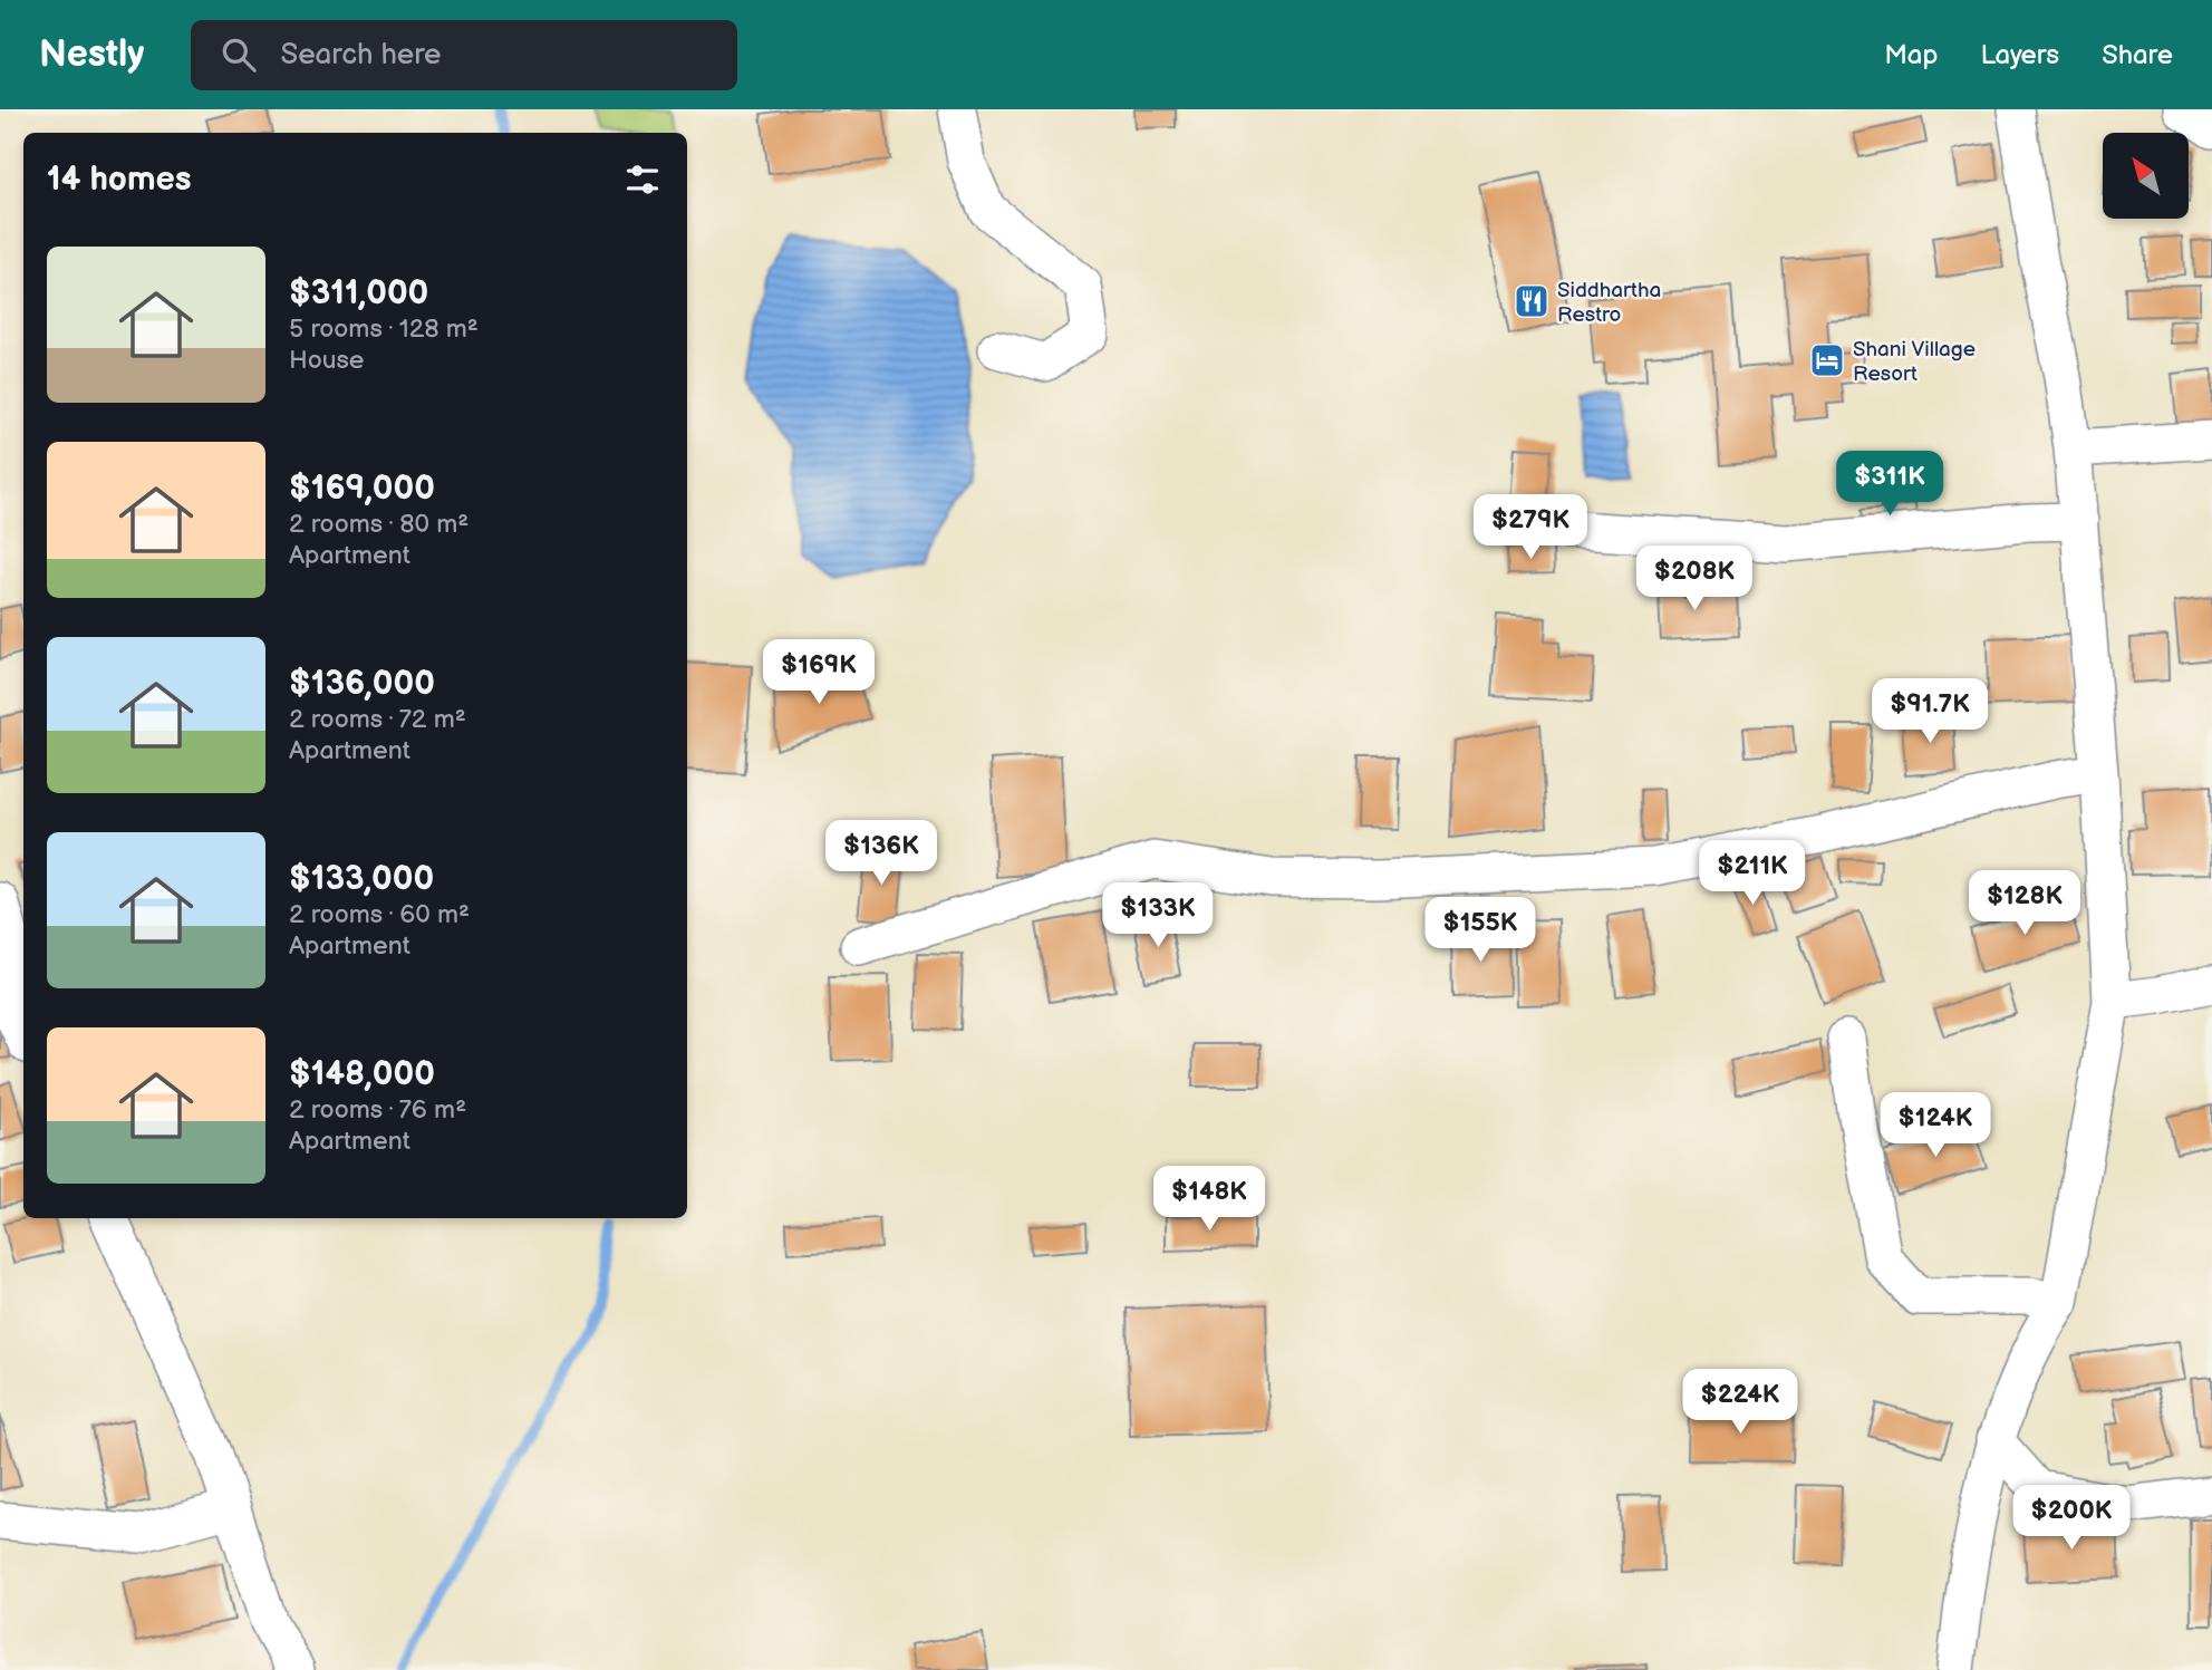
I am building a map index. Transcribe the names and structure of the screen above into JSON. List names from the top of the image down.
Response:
{
  "places": {
    "restaurant": ["Siddhartha Restro"],
    "hotel": ["Shani Village Resort"]
  },
  "north": "top left",
  "page": {
    "header": "Nestly",
    "search": "Search here",
    "nav": ["Map", "Layers", "Share"],
    "heading": "14 homes",
    "list": [
      {
        "name": "$311,000",
        "note": "5 rooms · 128 m² · House"
      },
      {
        "name": "$169,000",
        "note": "2 rooms · 80 m² · Apartment"
      },
      {
        "name": "$136,000",
        "note": "2 rooms · 72 m² · Apartment"
      },
      {
        "name": "$133,000",
        "note": "2 rooms · 60 m² · Apartment"
      },
      {
        "name": "$148,000",
        "note": "2 rooms · 76 m² · Apartment"
      }
    ],
    "price": [
      "$311K",
      "$279K",
      "$208K",
      "$169K",
      "$91.7K",
      "$136K",
      "$211K",
      "$128K",
      "$133K",
      "$155K",
      "$124K",
      "$148K",
      "$224K",
      "$200K"
    ]
  }
}
